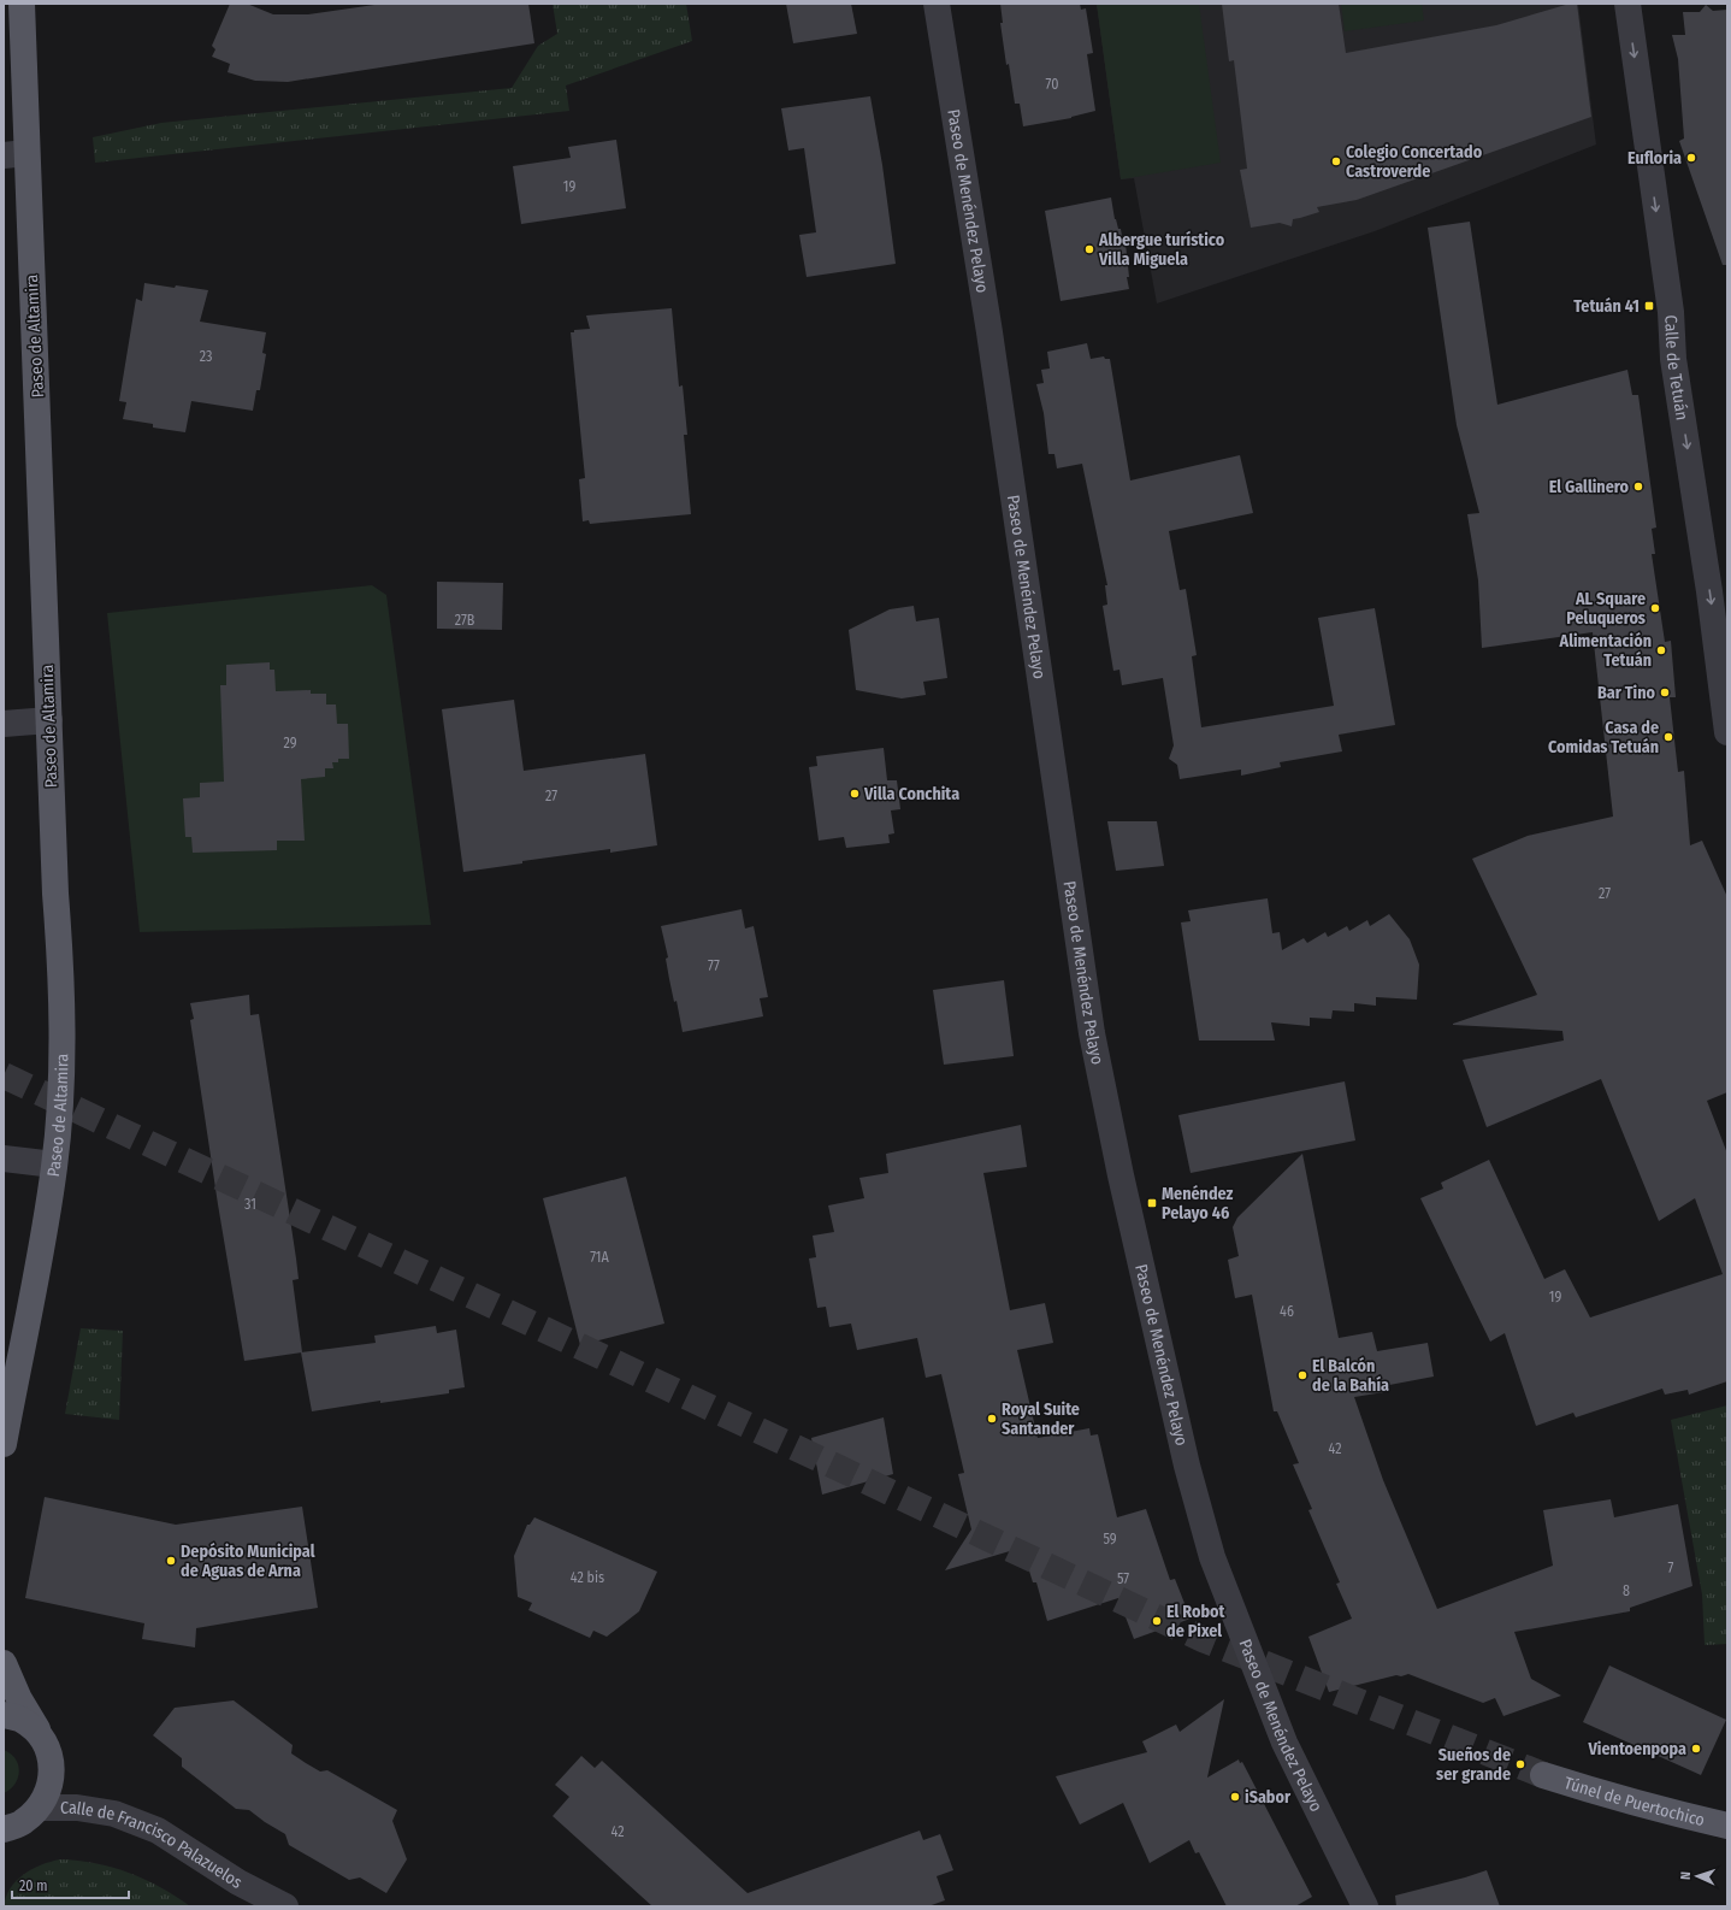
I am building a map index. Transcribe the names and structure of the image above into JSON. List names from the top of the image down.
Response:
{
  "streets": {
    "main road": ["Paseo de Altamira", "Túnel de Puertochico"],
    "street": ["Paseo de Menéndez Pelayo", "Calle de Tetuán", "Calle de Francisco Palazuelos"]
  },
  "one_way": ["Calle de Tetuán"],
  "places": {
    "other": [
      "Eufloria",
      "Colegio Concertado Castroverde",
      "Albergue turístico Villa Miguela",
      "El Gallinero",
      "AL Square Peluqueros",
      "Alimentación Tetuán",
      "Bar Tino",
      "Casa de Comidas Tetuán",
      "Villa Conchita",
      "El Balcón de la Bahía",
      "Royal Suite Santander",
      "Depósito Municipal de Aguas de Arna",
      "El Robot de Pixel",
      "Vientoenpopa",
      "Sueños de ser grande",
      "iSabor"
    ],
    "transit": ["Tetuán 41", "Menéndez Pelayo 46"]
  },
  "house_numbers": [
    "70",
    "19",
    "23",
    "27B",
    "29",
    "27",
    "27",
    "77",
    "31",
    "71A",
    "19",
    "46",
    "42",
    "59",
    "7",
    "42 bis",
    "57",
    "8",
    "42"
  ],
  "scale_bar": "20 m",
  "north": "left"
}
